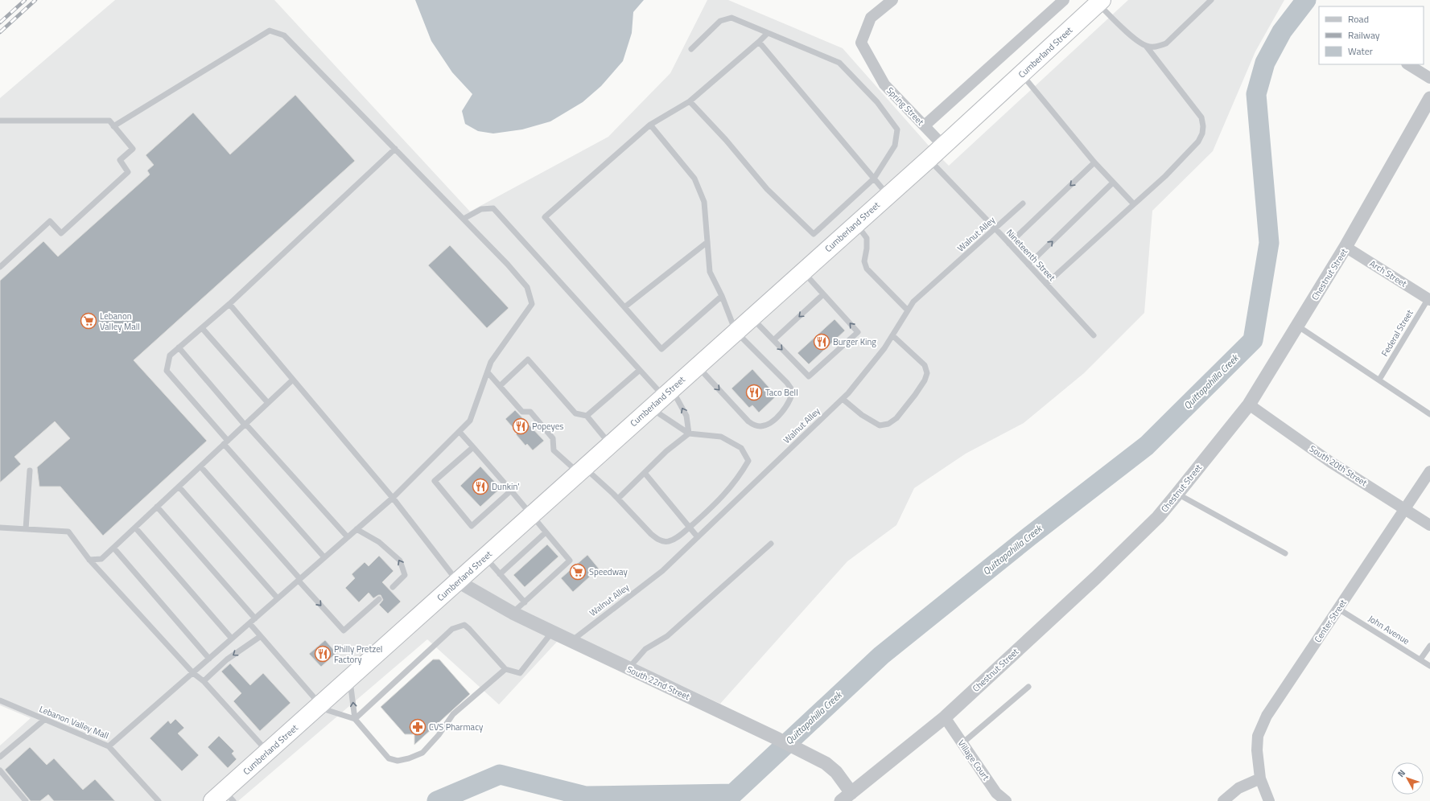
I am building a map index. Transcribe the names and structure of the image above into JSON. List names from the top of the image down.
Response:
{
  "streets": {
    "highway": ["Cumberland Street"],
    "street": [
      "Spring Street",
      "Arch Street",
      "Chestnut Street",
      "South 20th Street",
      "Center Street",
      "South 22nd Street",
      "Village Court"
    ],
    "lane": [
      "Walnut Alley",
      "Nineteenth Street",
      "Federal Street",
      "John Avenue",
      "Lebanon Valley Mall"
    ]
  },
  "crossings": [
    ["Cumberland Street", "Spring Street"],
    ["Cumberland Street", "Nineteenth Street"],
    ["Cumberland Street", "South 22nd Street"],
    ["Walnut Alley", "Nineteenth Street"],
    ["Walnut Alley", "South 22nd Street"],
    ["Arch Street", "Chestnut Street"],
    ["Arch Street", "Federal Street"],
    ["Chestnut Street", "South 20th Street"],
    ["Chestnut Street", "South 22nd Street"],
    ["Chestnut Street", "Village Court"],
    ["South 20th Street", "Center Street"],
    ["Center Street", "John Avenue"]
  ],
  "water": ["Quittapahilla Creek"],
  "places": {
    "supermarket": ["Lebanon Valley Mall", "Speedway"],
    "restaurant": [
      "Burger King",
      "Taco Bell",
      "Popeyes",
      "Dunkin'",
      "Philly Pretzel Factory"
    ],
    "pharmacy": ["CVS Pharmacy"]
  },
  "legend": ["Road", "Railway", "Water"],
  "north": "top left"
}
